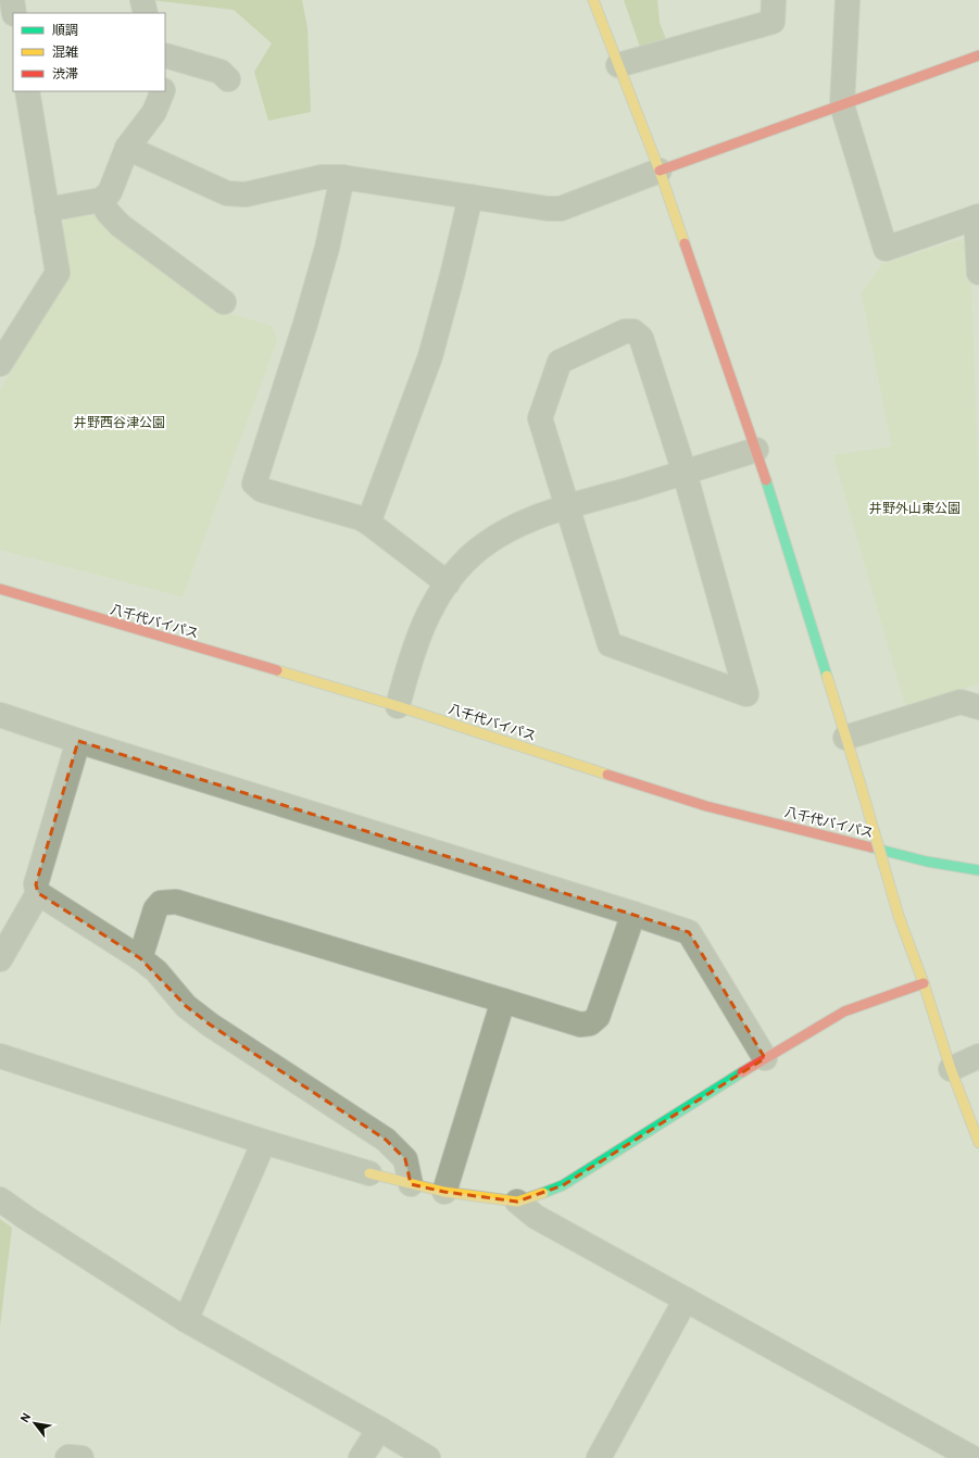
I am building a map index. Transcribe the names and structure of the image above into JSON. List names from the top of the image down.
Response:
{
  "streets": {
    "main road": ["八千代バイパス"]
  },
  "parks": ["井野西谷津公園", "井野外山東公園"],
  "legend": ["順調", "混雑", "渋滞"],
  "north": "top left"
}
